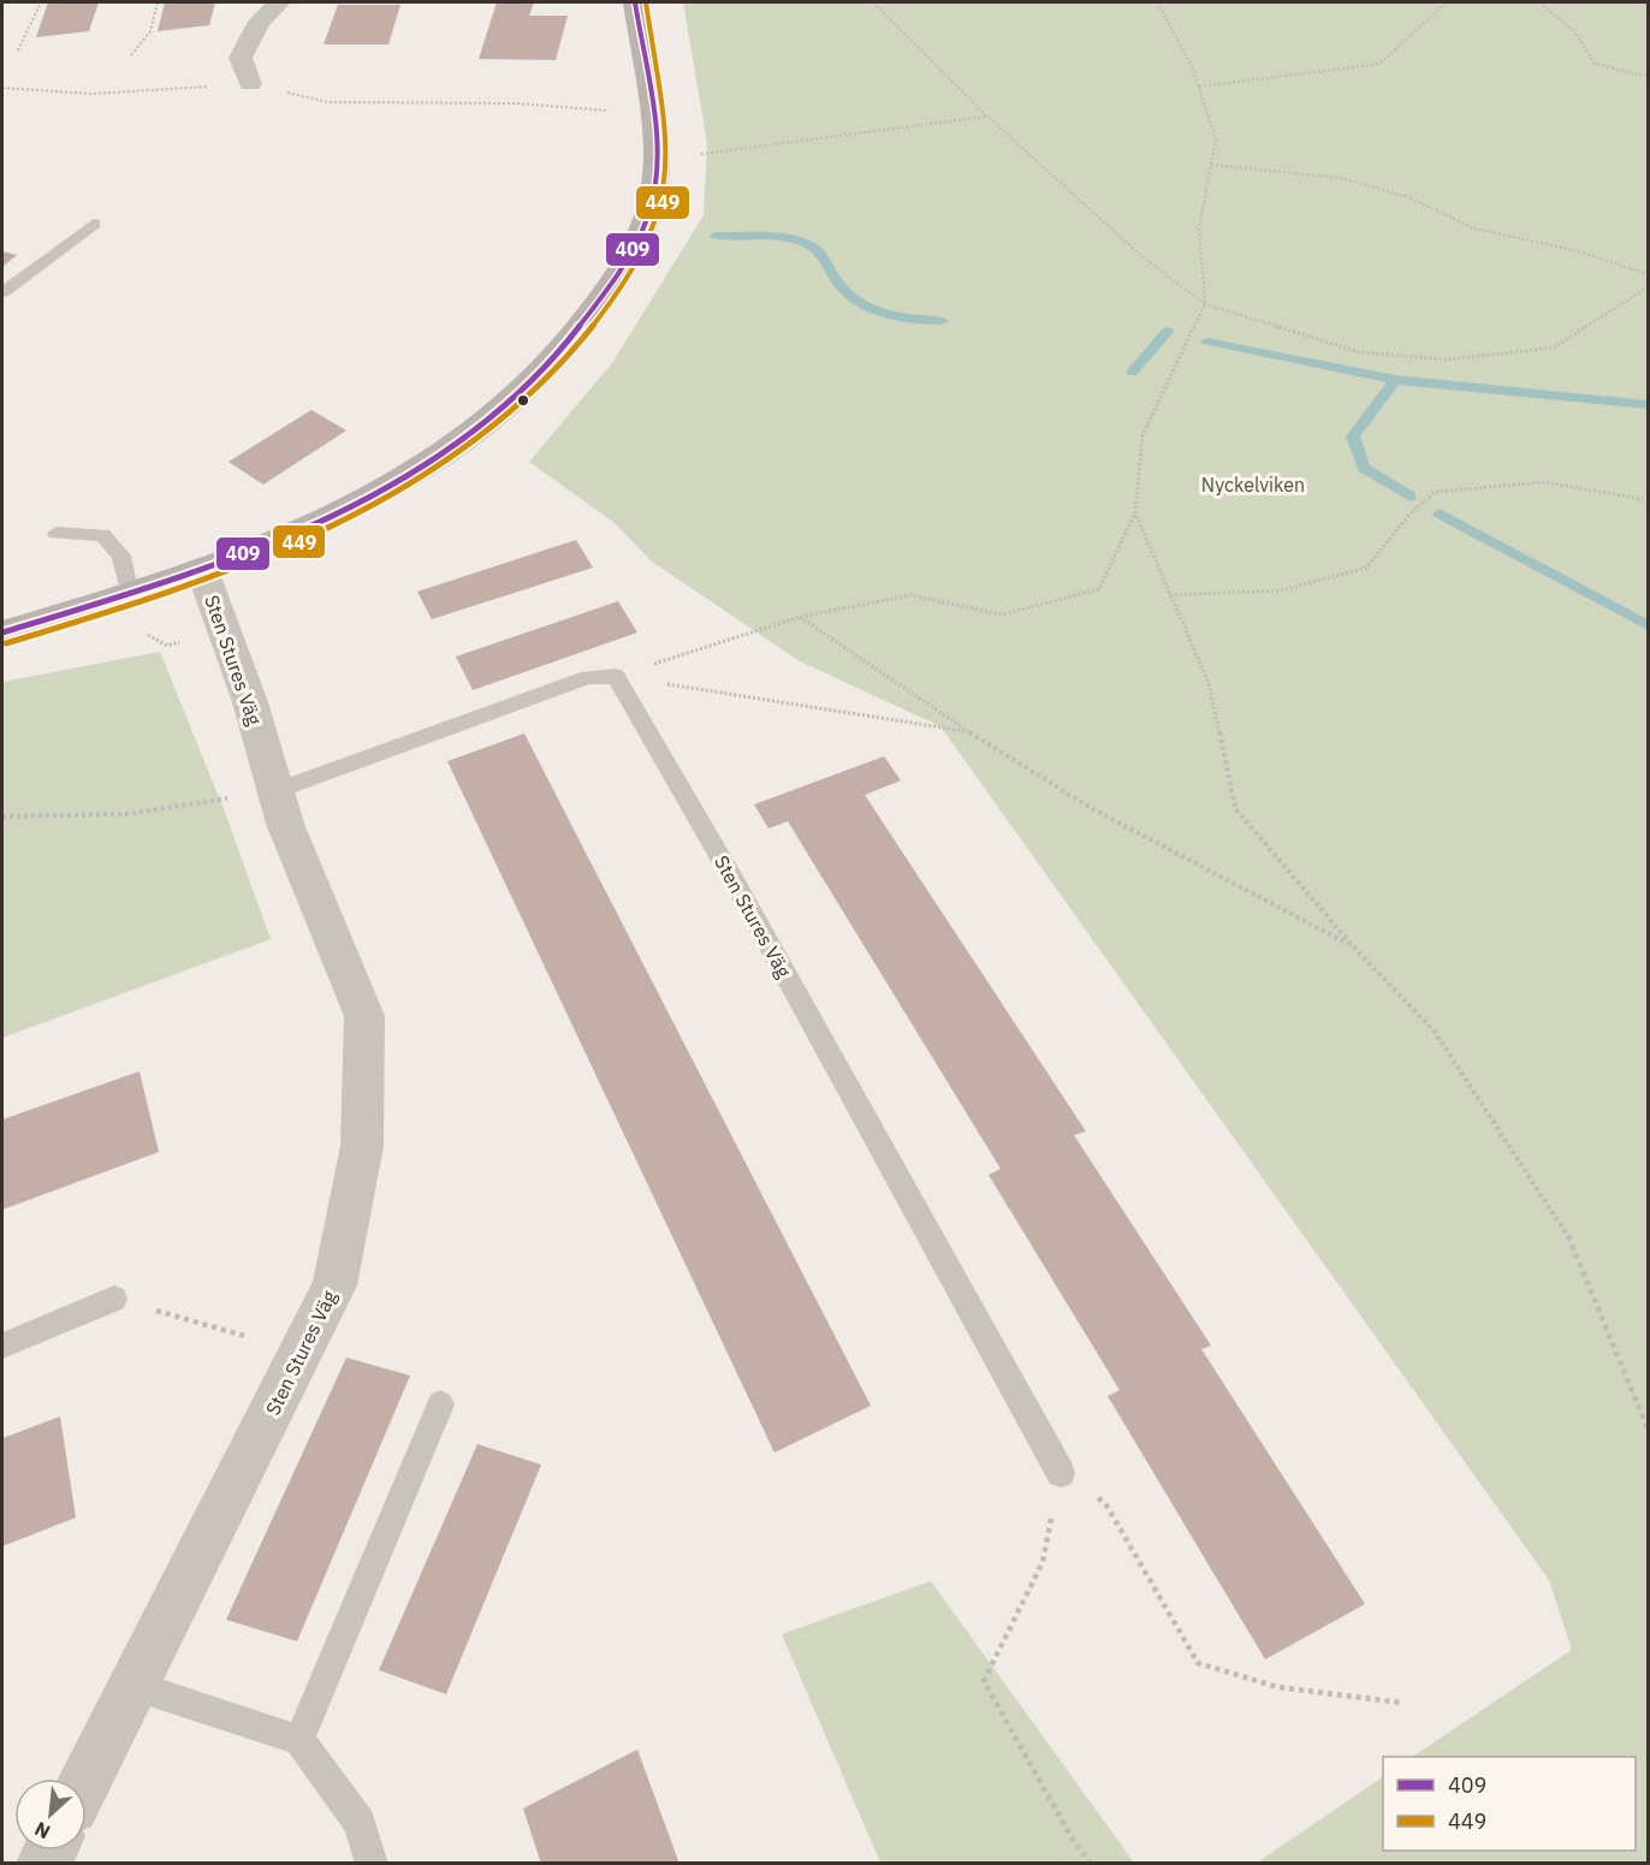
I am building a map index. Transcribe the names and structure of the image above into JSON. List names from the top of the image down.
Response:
{
  "streets": {
    "street": ["Sten Stures Väg"]
  },
  "parks": ["Nyckelviken"],
  "lines": ["transit line 409", "transit line 449"],
  "legend": ["409", "449"],
  "north": "bottom left"
}
